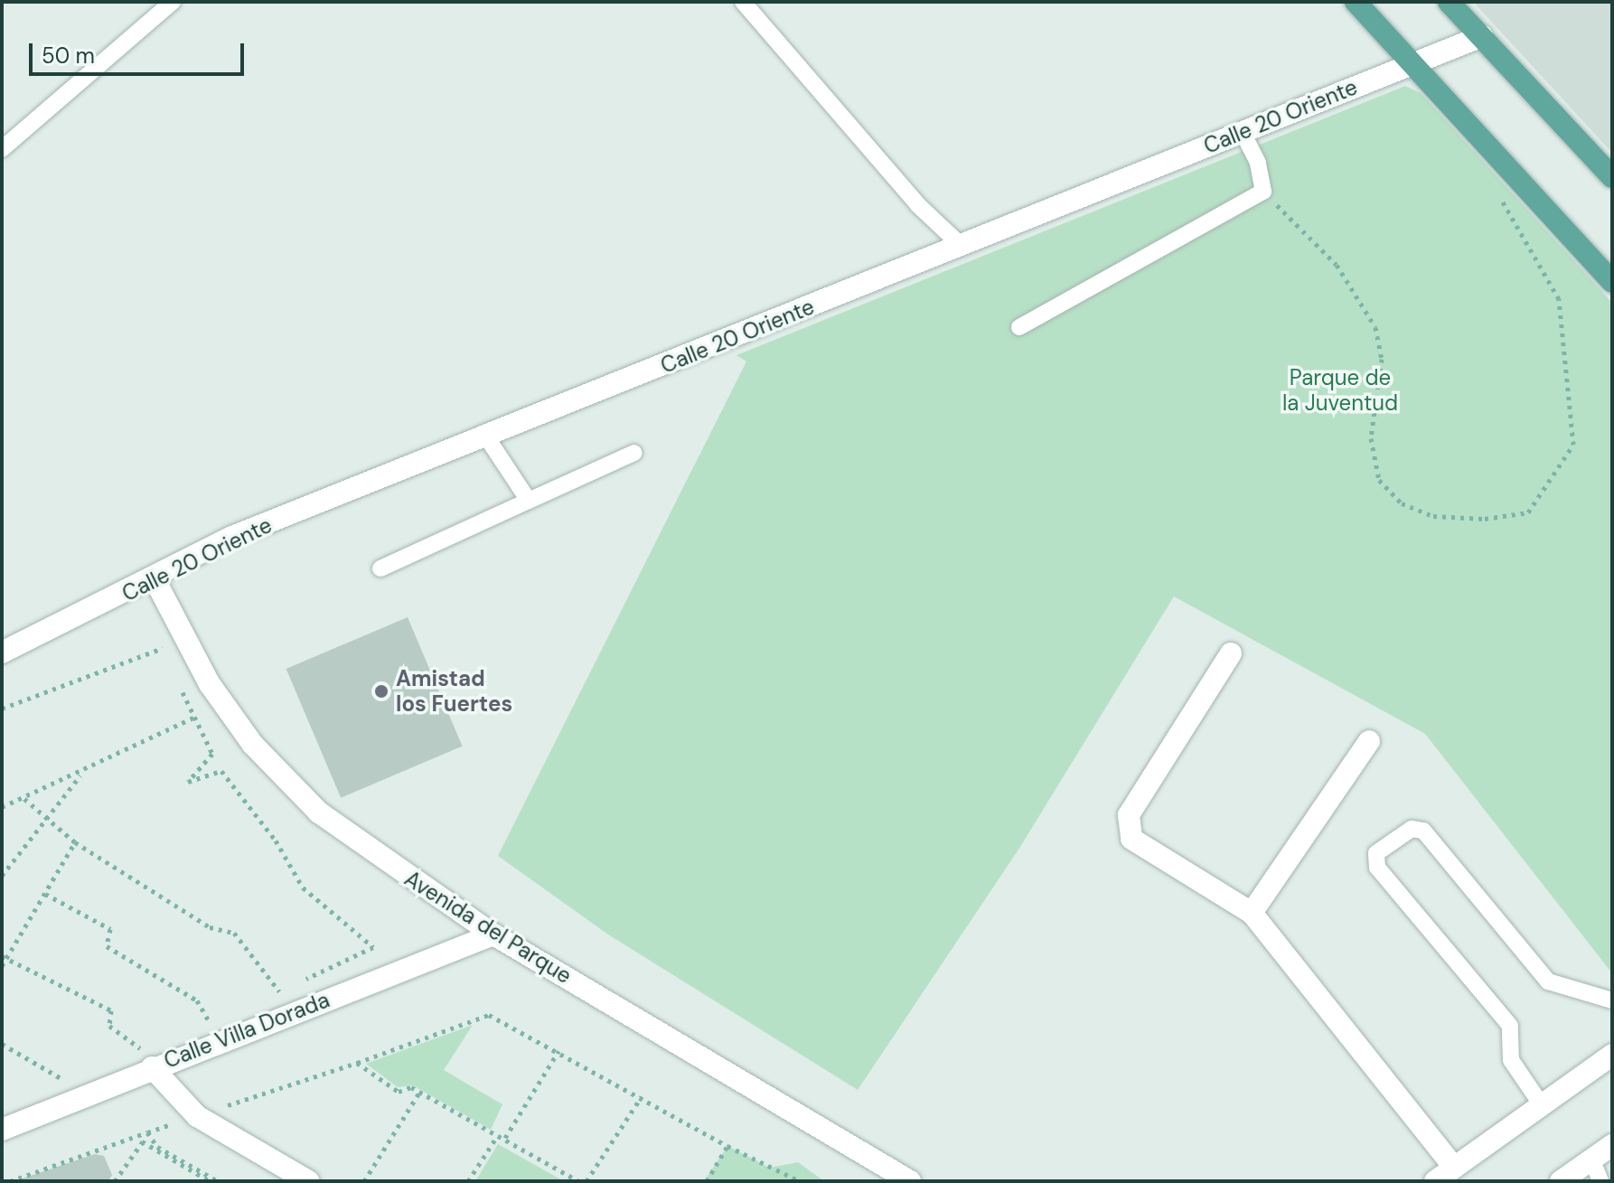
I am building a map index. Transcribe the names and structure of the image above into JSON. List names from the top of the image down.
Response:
{
  "streets": {
    "street": ["Calle 20 Oriente", "Avenida del Parque", "Calle Villa Dorada"]
  },
  "crossings": [
    ["Calle 20 Oriente", "Avenida del Parque"],
    ["Avenida del Parque", "Calle Villa Dorada"]
  ],
  "parks": ["Parque de la Juventud"],
  "places": ["Amistad los Fuertes"],
  "scale_bar": "50 m"
}
